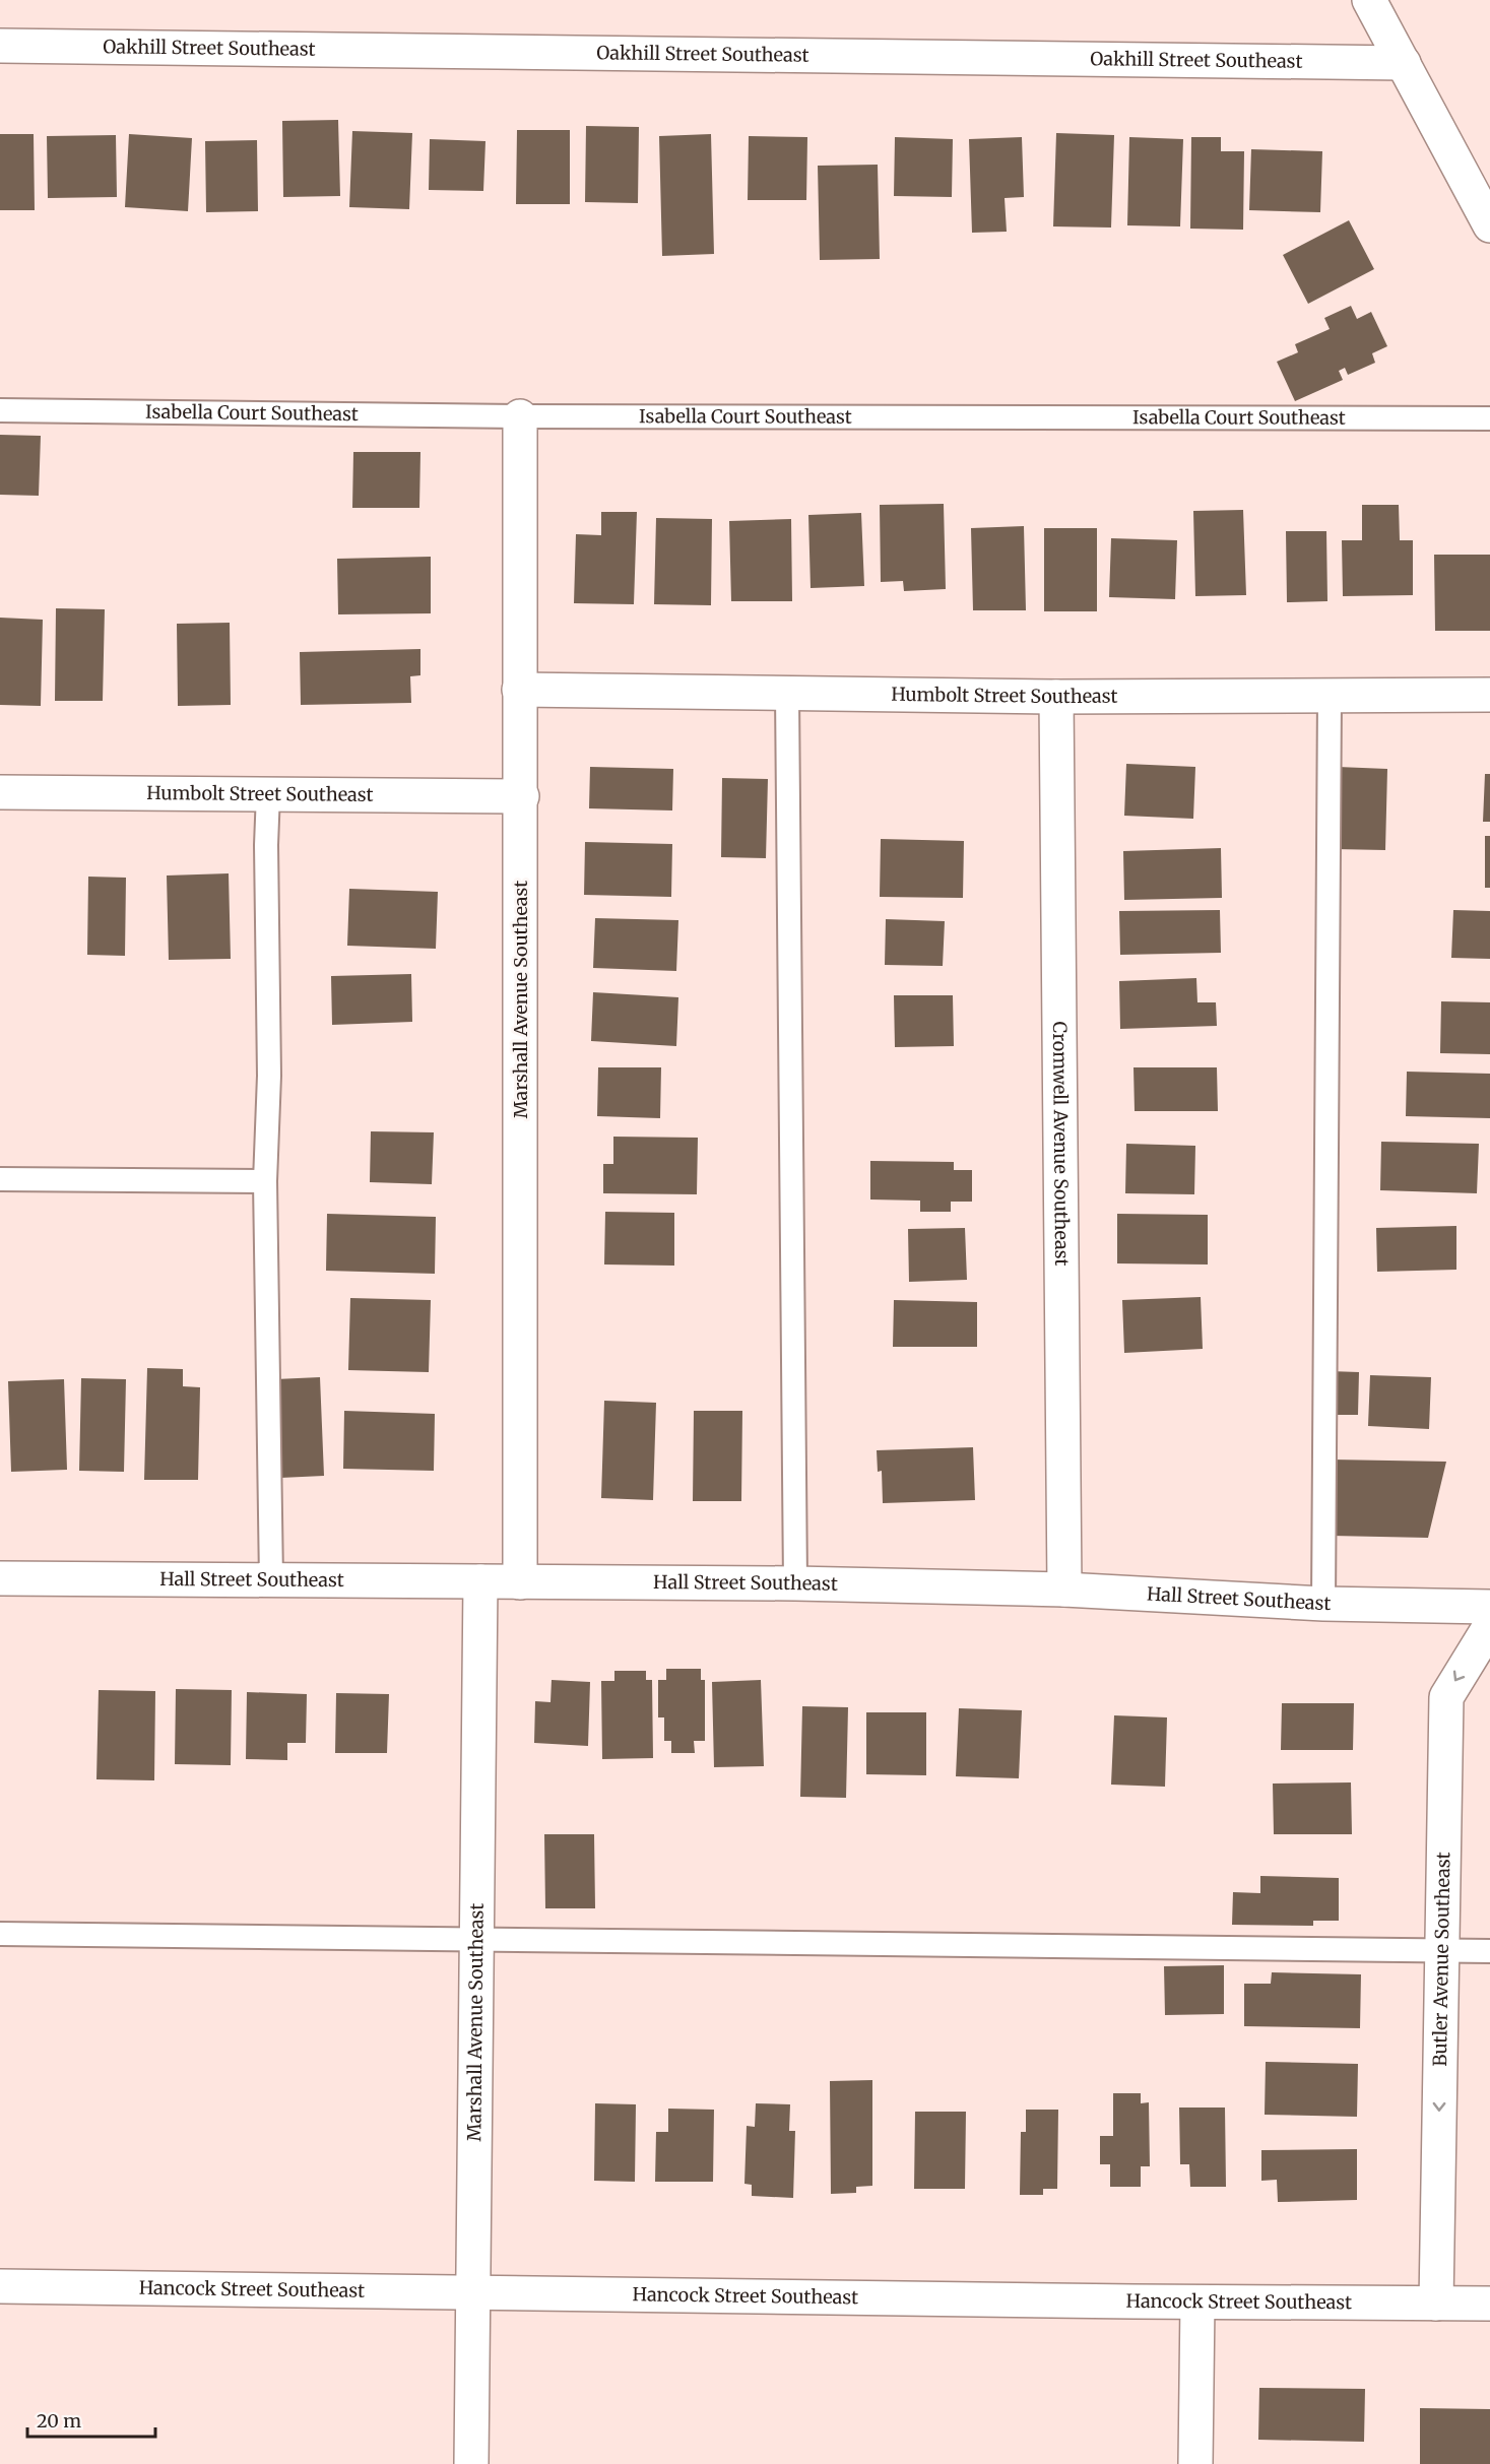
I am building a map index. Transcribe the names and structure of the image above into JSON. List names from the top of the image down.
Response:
{
  "streets": {
    "street": [
      "Oakhill Street Southeast",
      "Humbolt Street Southeast",
      "Marshall Avenue Southeast",
      "Cromwell Avenue Southeast",
      "Hall Street Southeast",
      "Butler Avenue Southeast",
      "Hancock Street Southeast"
    ],
    "lane": ["Isabella Court Southeast"]
  },
  "crossings": [
    ["Isabella Court Southeast", "Marshall Avenue Southeast"],
    ["Humbolt Street Southeast", "Marshall Avenue Southeast"],
    ["Humbolt Street Southeast", "Cromwell Avenue Southeast"],
    ["Marshall Avenue Southeast", "Hall Street Southeast"],
    ["Marshall Avenue Southeast", "Hancock Street Southeast"],
    ["Cromwell Avenue Southeast", "Hall Street Southeast"],
    ["Butler Avenue Southeast", "Hancock Street Southeast"]
  ],
  "one_way": ["Butler Avenue Southeast"],
  "scale_bar": "20 m"
}
